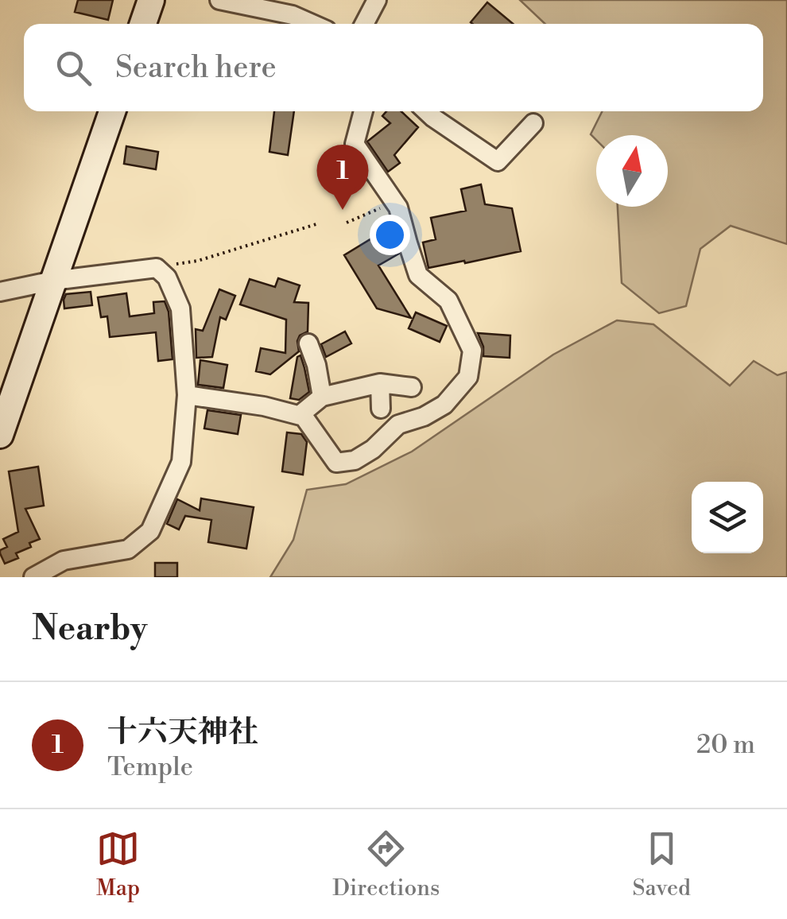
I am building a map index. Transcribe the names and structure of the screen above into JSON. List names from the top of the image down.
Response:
{
  "north": "top",
  "page": {
    "search": "Search here",
    "pins": "1",
    "heading": "Nearby",
    "list": [
      {
        "mark": "1",
        "name": "十六天神社",
        "note": "Temple",
        "value": "20 m"
      }
    ],
    "nav": ["Map", "Directions", "Saved"]
  }
}
